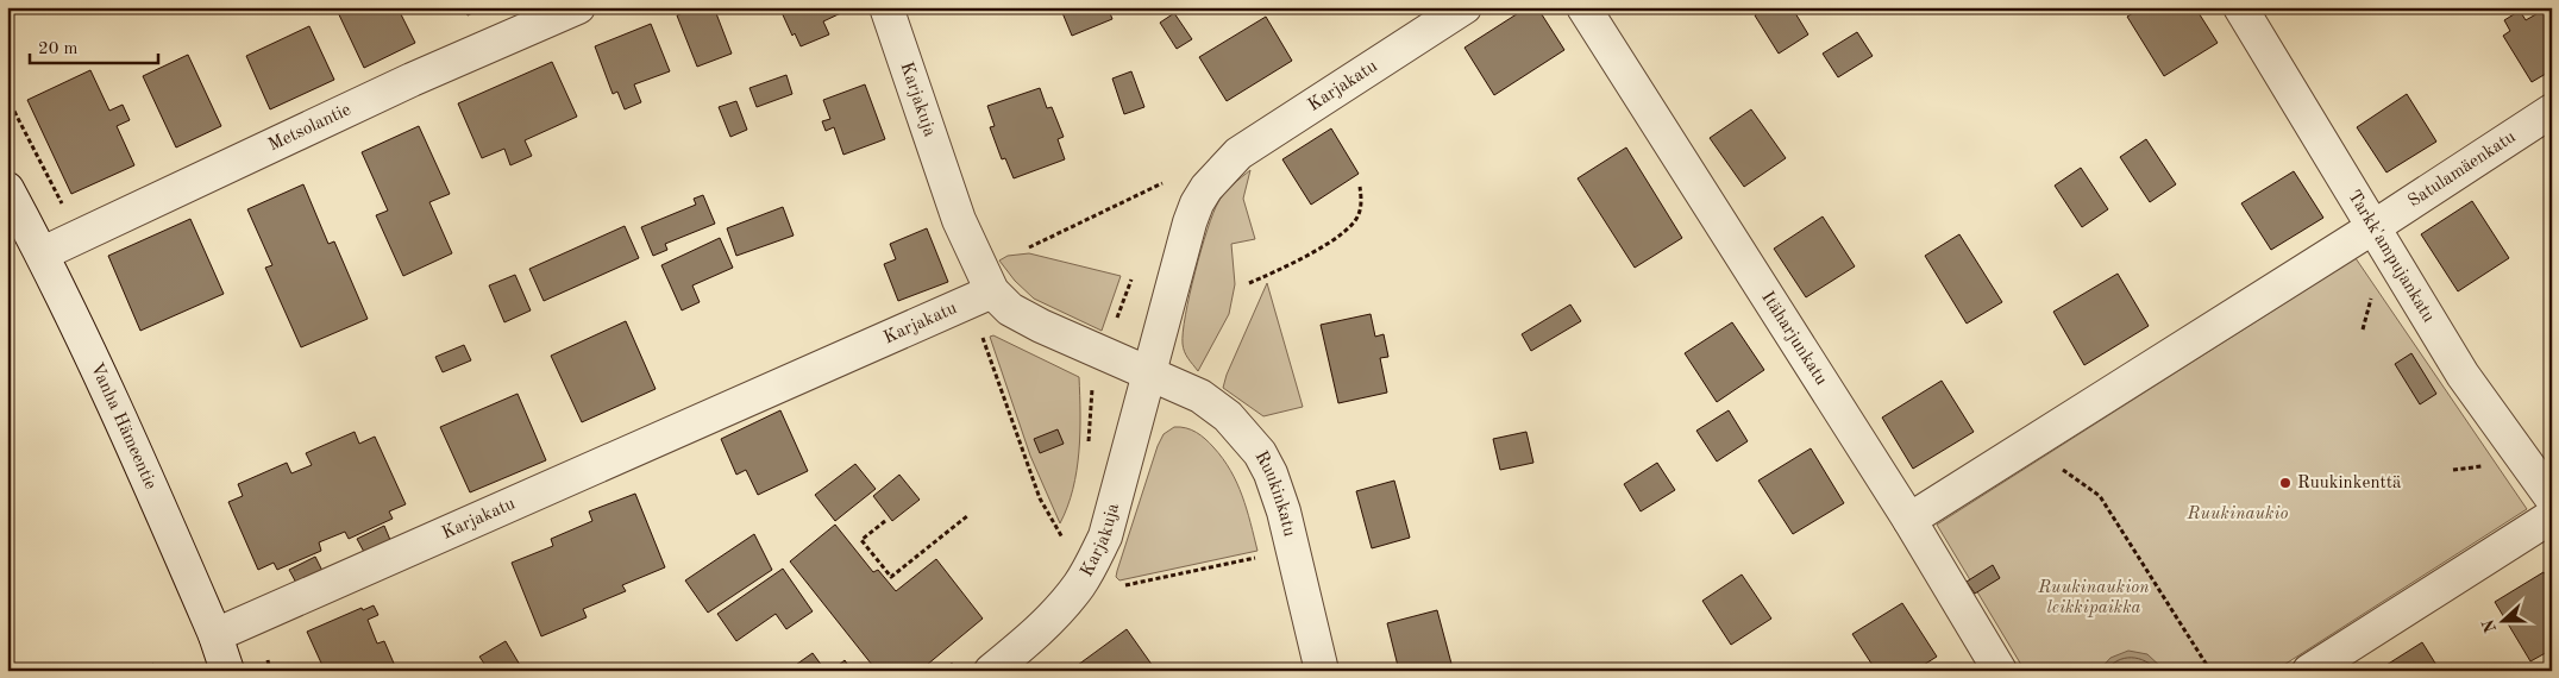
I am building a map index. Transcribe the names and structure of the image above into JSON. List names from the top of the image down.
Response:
{
  "streets": {
    "street": [
      "Karjakatu",
      "Karjakuja",
      "Metsolantie",
      "Satulamäenkatu",
      "Tarkk'ampujankatu",
      "Itäharjunkatu",
      "Vanha Hämeentie",
      "Ruukinkatu"
    ]
  },
  "crossings": [
    ["Karjakatu", "Karjakuja"],
    ["Karjakatu", "Vanha Hämeentie"],
    ["Karjakatu", "Ruukinkatu"],
    ["Karjakuja", "Ruukinkatu"],
    ["Metsolantie", "Vanha Hämeentie"],
    ["Satulamäenkatu", "Tarkk'ampujankatu"]
  ],
  "parks": ["Ruukinaukio", "Ruukinaukion leikkipaikka"],
  "places": ["Ruukinkenttä"],
  "scale_bar": "20 m",
  "north": "left"
}
